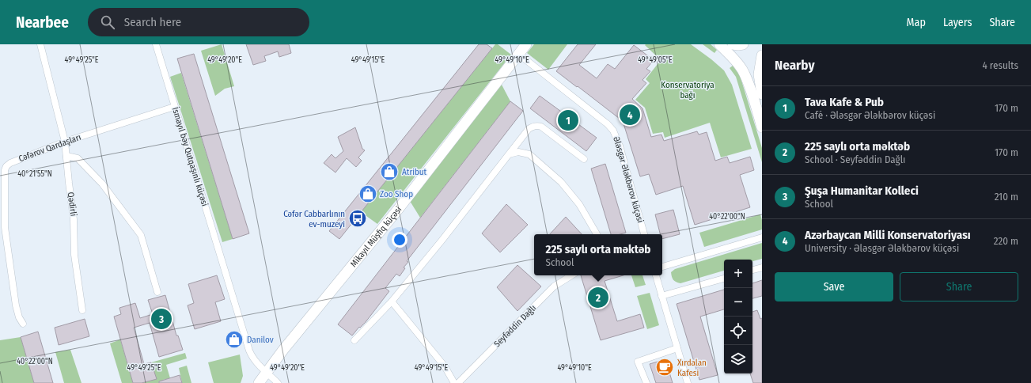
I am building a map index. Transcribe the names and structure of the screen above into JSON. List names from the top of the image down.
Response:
{
  "streets": {
    "main road": ["Mikayıl Müşfiq küçəsi"],
    "street": [
      "Cəfərov Qardaşları",
      "İsmayıl bəy Qutqaşınlı küçəsi",
      "Ələsgər Ələkbərov küçəsi",
      "Qədirli",
      "Seyfəddin Dağlı"
    ]
  },
  "crossings": [
    ["Cəfərov Qardaşları", "İsmayıl bəy Qutqaşınlı küçəsi"],
    ["Cəfərov Qardaşları", "Qədirli"],
    ["İsmayıl bəy Qutqaşınlı küçəsi", "Mikayıl Müşfiq küçəsi"],
    ["Ələsgər Ələkbərov küçəsi", "Mikayıl Müşfiq küçəsi"]
  ],
  "parks": ["Konservatoriya bağı"],
  "places": {
    "shop": ["Atribut", "Zoo Shop", "Danilov"],
    "bus stop": ["Cəfər Cabbarlının ev-muzeyi"],
    "cafe": ["Xırdalan Kafesi"]
  },
  "page": {
    "header": "Nearbee",
    "search": "Search here",
    "nav": ["Map", "Layers", "Share"],
    "heading": ["Nearby", "4 results"],
    "list": [
      {
        "mark": "1",
        "name": "Tava Kafe & Pub",
        "note": "Café · Ələsgər Ələkbərov küçəsi",
        "value": "170 m"
      },
      {
        "mark": "2",
        "name": "225 saylı orta məktəb",
        "note": "School · Seyfəddin Dağlı",
        "value": "170 m"
      },
      {
        "mark": "3",
        "name": "Şuşa Humanitar Kolleci",
        "note": "School",
        "value": "210 m"
      },
      {
        "mark": "4",
        "name": "Azərbaycan Milli Konservatoriyası",
        "note": "University · Ələsgər Ələkbərov küçəsi",
        "value": "220 m"
      }
    ],
    "pins": [
      "4",
      "1",
      "2",
      "3"
    ],
    "popup": ["225 saylı orta məktəb", "School"],
    "map_buttons": ["+", "−"],
    "buttons": ["Save", "Share"]
  },
  "coordinates": [
    "49°49'25\"E",
    "49°49'20\"E",
    "49°49'15\"E",
    "49°49'10\"E",
    "49°49'05\"E",
    "40°21'55\"N",
    "40°22'00\"N"
  ]
}
